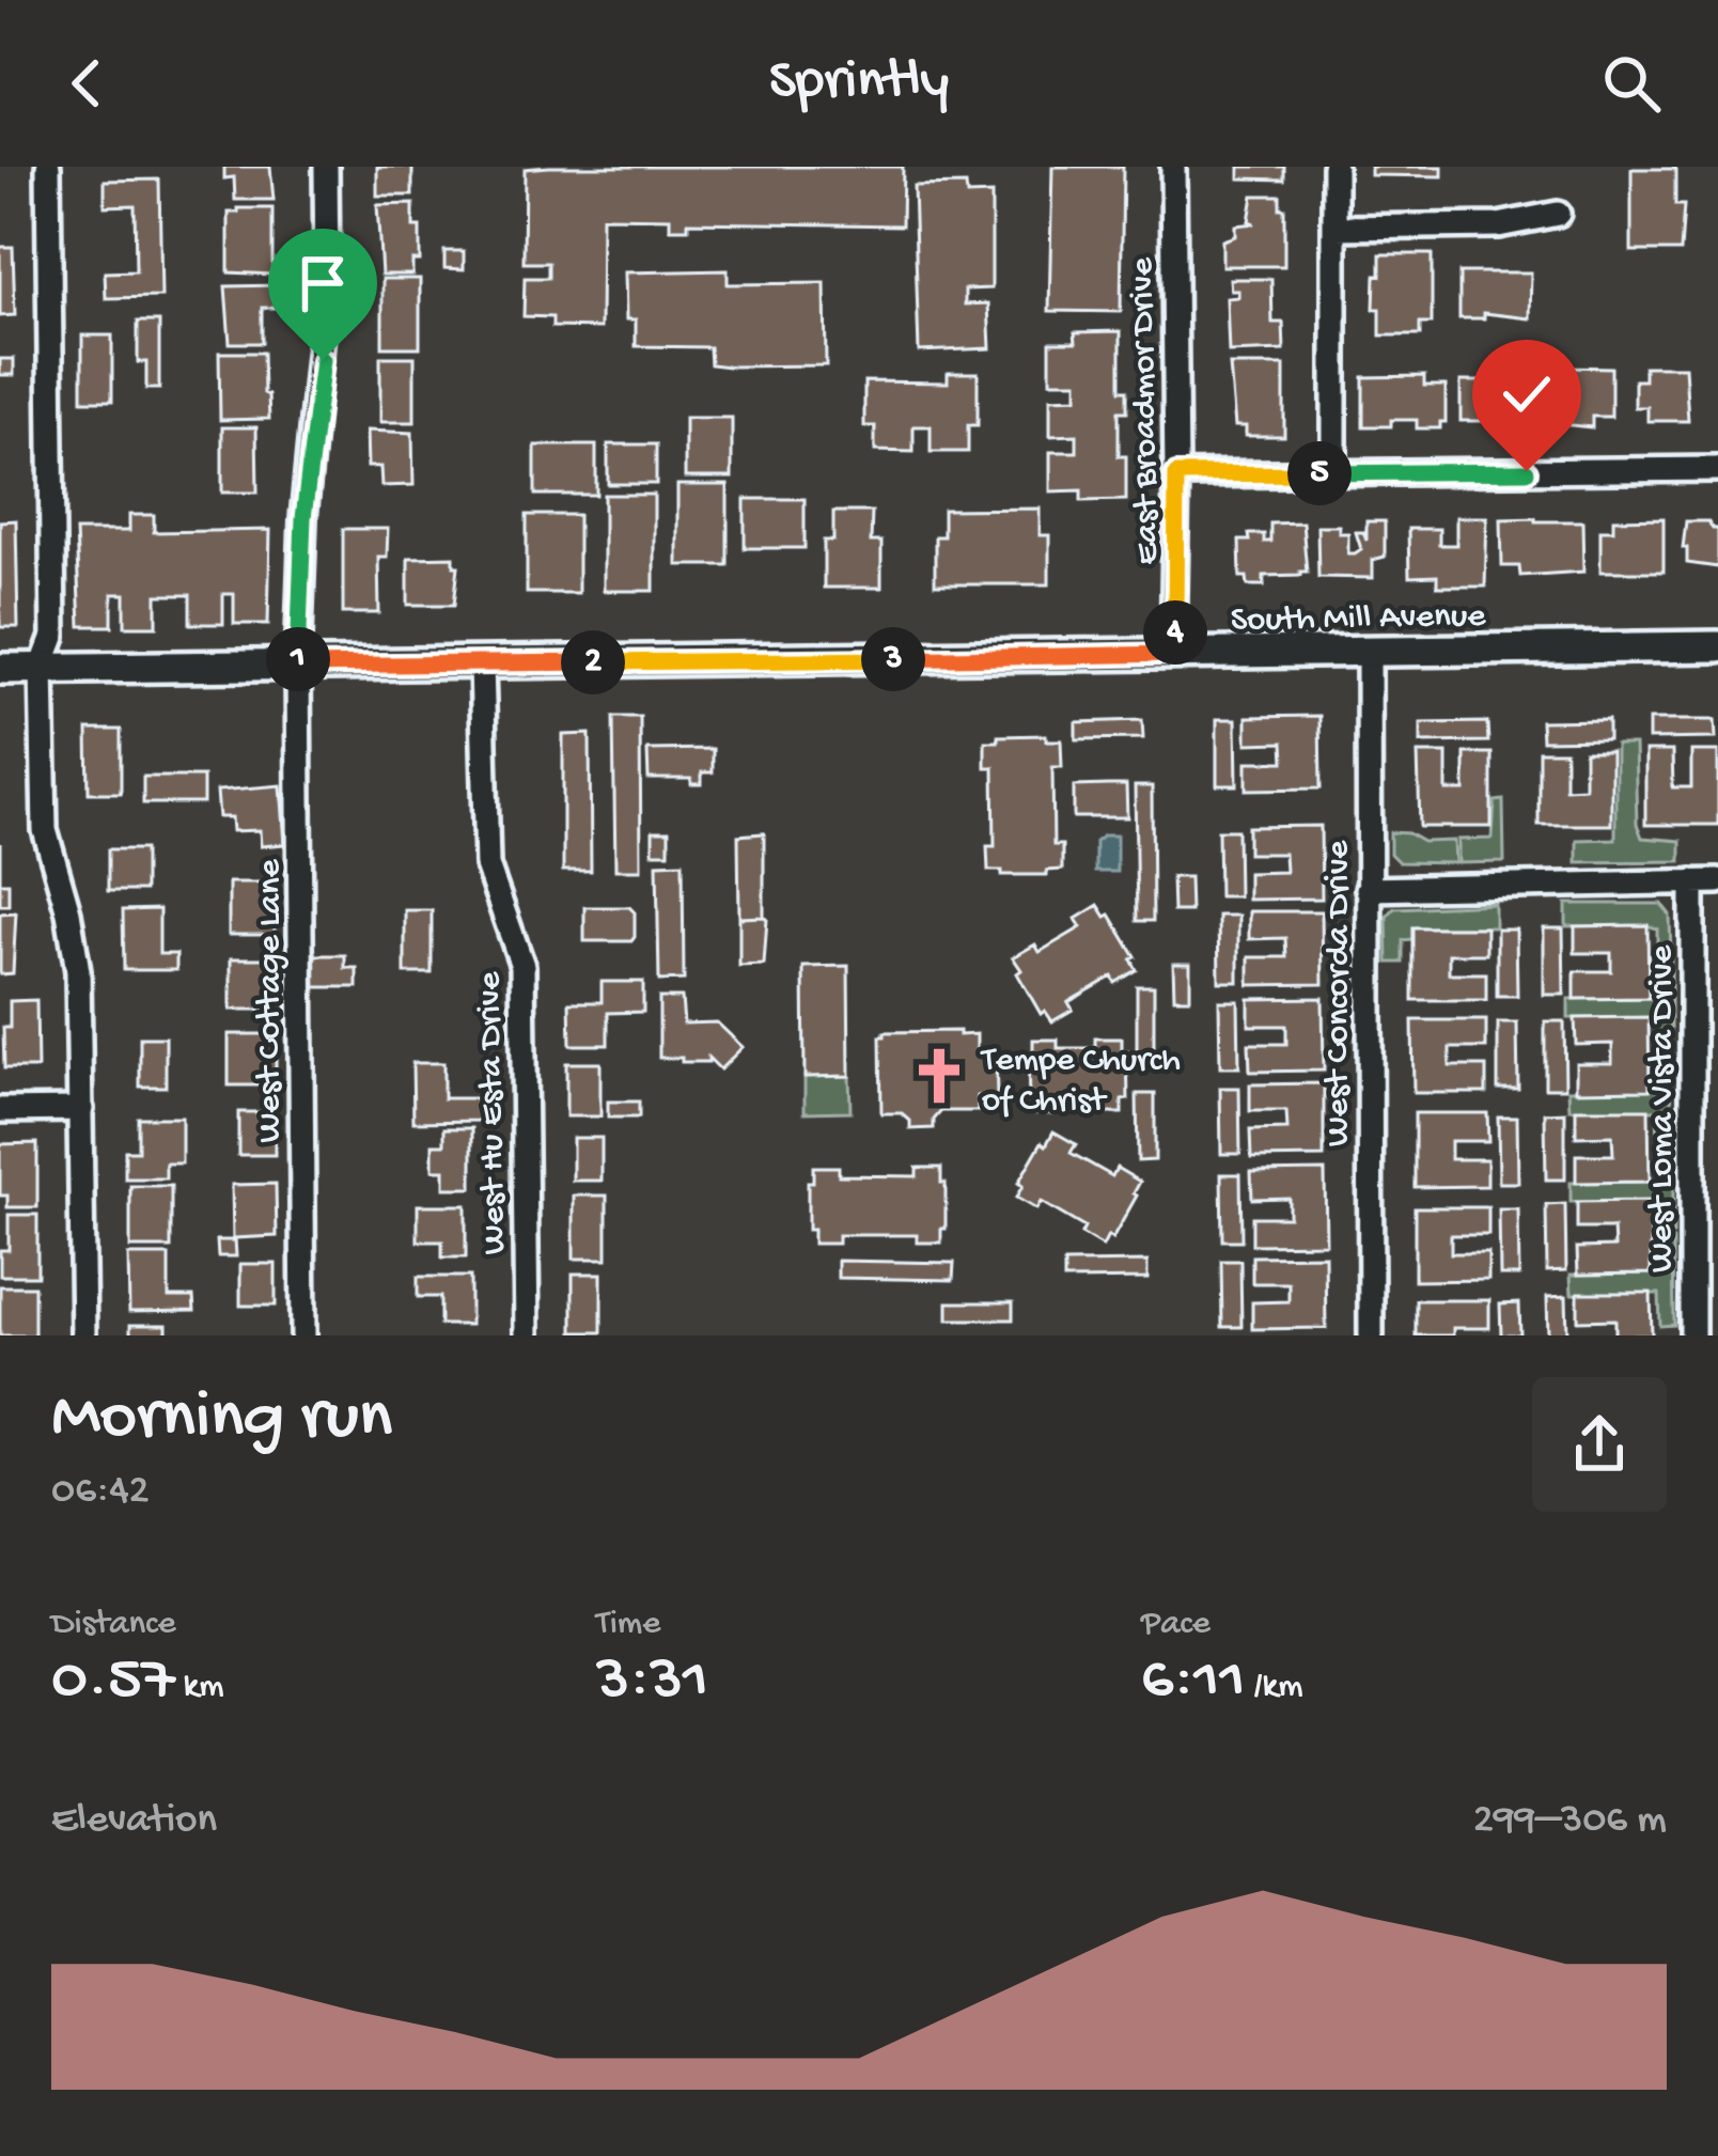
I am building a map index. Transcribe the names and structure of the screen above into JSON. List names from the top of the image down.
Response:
{
  "streets": {
    "main road": ["South Mill Avenue"],
    "street": [
      "East Broadmor Drive",
      "West Concorda Drive",
      "West Cottage Lane",
      "West Loma Vista Drive",
      "West Hu Esta Drive"
    ]
  },
  "crossings": [
    ["East Broadmor Drive", "South Mill Avenue"],
    ["South Mill Avenue", "West Concorda Drive"],
    ["South Mill Avenue", "West Cottage Lane"],
    ["South Mill Avenue", "West Hu Esta Drive"]
  ],
  "places": {
    "church": ["Tempe Church of Christ"]
  },
  "page": {
    "header": "Sprintly",
    "pins": [
      "5",
      "4",
      "1",
      "3",
      "2"
    ],
    "heading": ["Morning run", "06:42"],
    "stats": [
      ["Distance", "0.57 km"],
      ["Time", "3:31"],
      ["Pace", "6:11 /km"]
    ],
    "chart": ["Elevation", "299–306 m"]
  }
}
